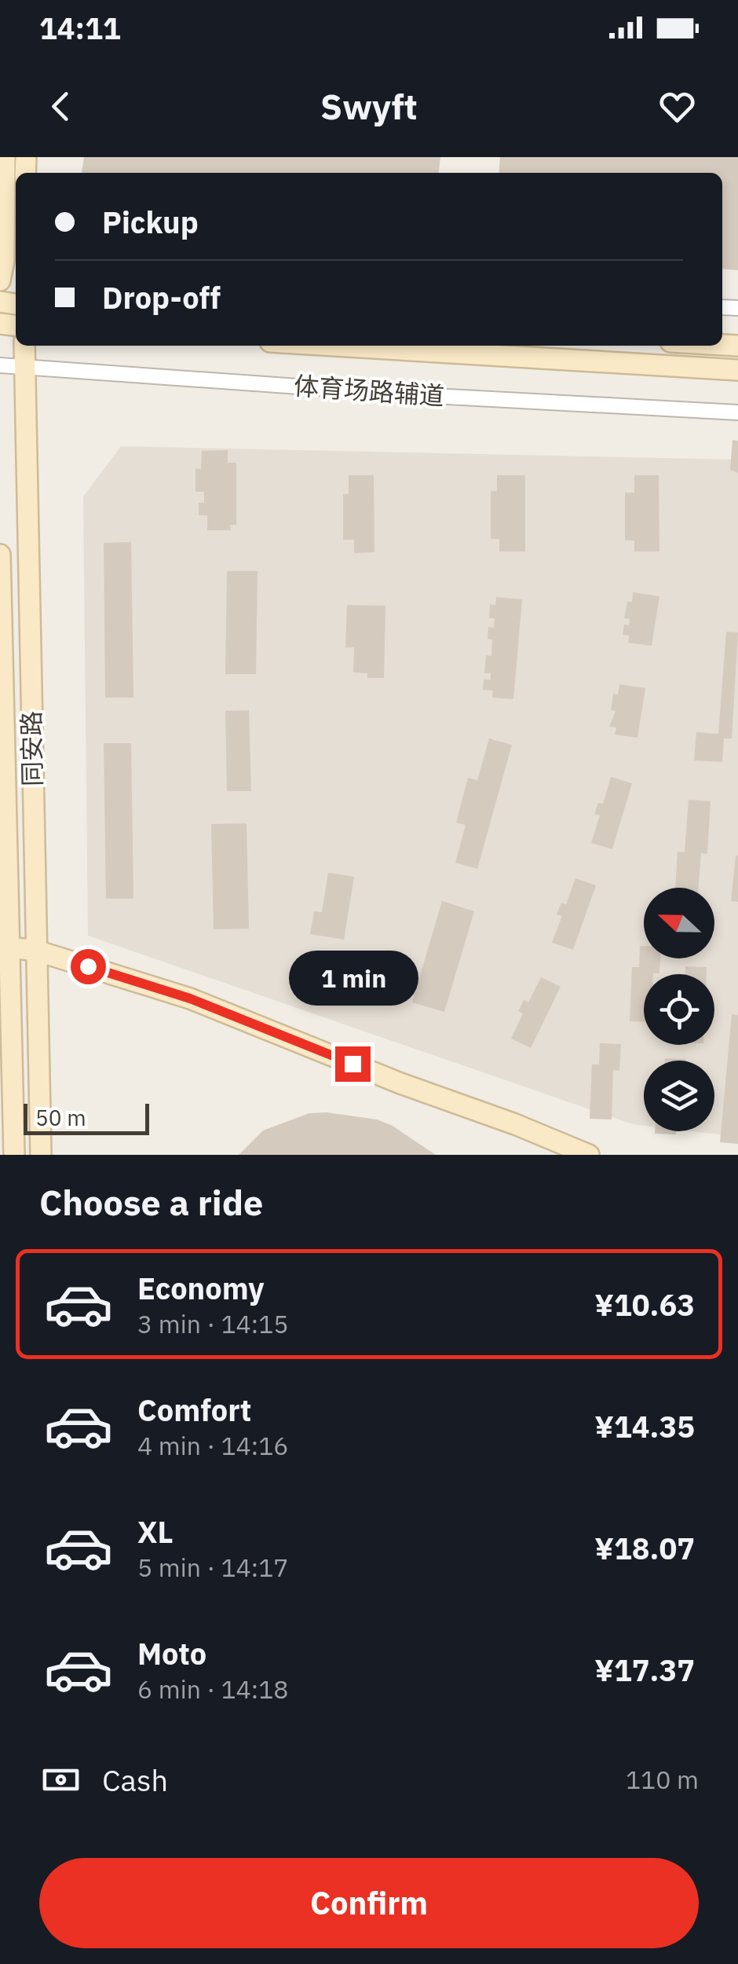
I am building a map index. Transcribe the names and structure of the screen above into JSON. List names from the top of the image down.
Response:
{
  "streets": {
    "street": ["体育场路辅道", "同安路"]
  },
  "crossings": [
    ["体育场路辅道", "同安路"]
  ],
  "scale_bar": "50 m",
  "north": "left",
  "page": {
    "status": "14:11",
    "header": "Swyft",
    "banner": ["Pickup", "Drop-off"],
    "bubble": "1 min",
    "scale": "50 m",
    "heading": "Choose a ride",
    "list": [
      {
        "name": "Economy",
        "note": "3 min · 14:15",
        "value": "¥10.63"
      },
      {
        "name": "Comfort",
        "note": "4 min · 14:16",
        "value": "¥14.35"
      },
      {
        "name": "XL",
        "note": "5 min · 14:17",
        "value": "¥18.07"
      },
      {
        "name": "Moto",
        "note": "6 min · 14:18",
        "value": "¥17.37"
      }
    ],
    "pay": ["Cash", "110 m"],
    "buttons": "Confirm"
  }
}
